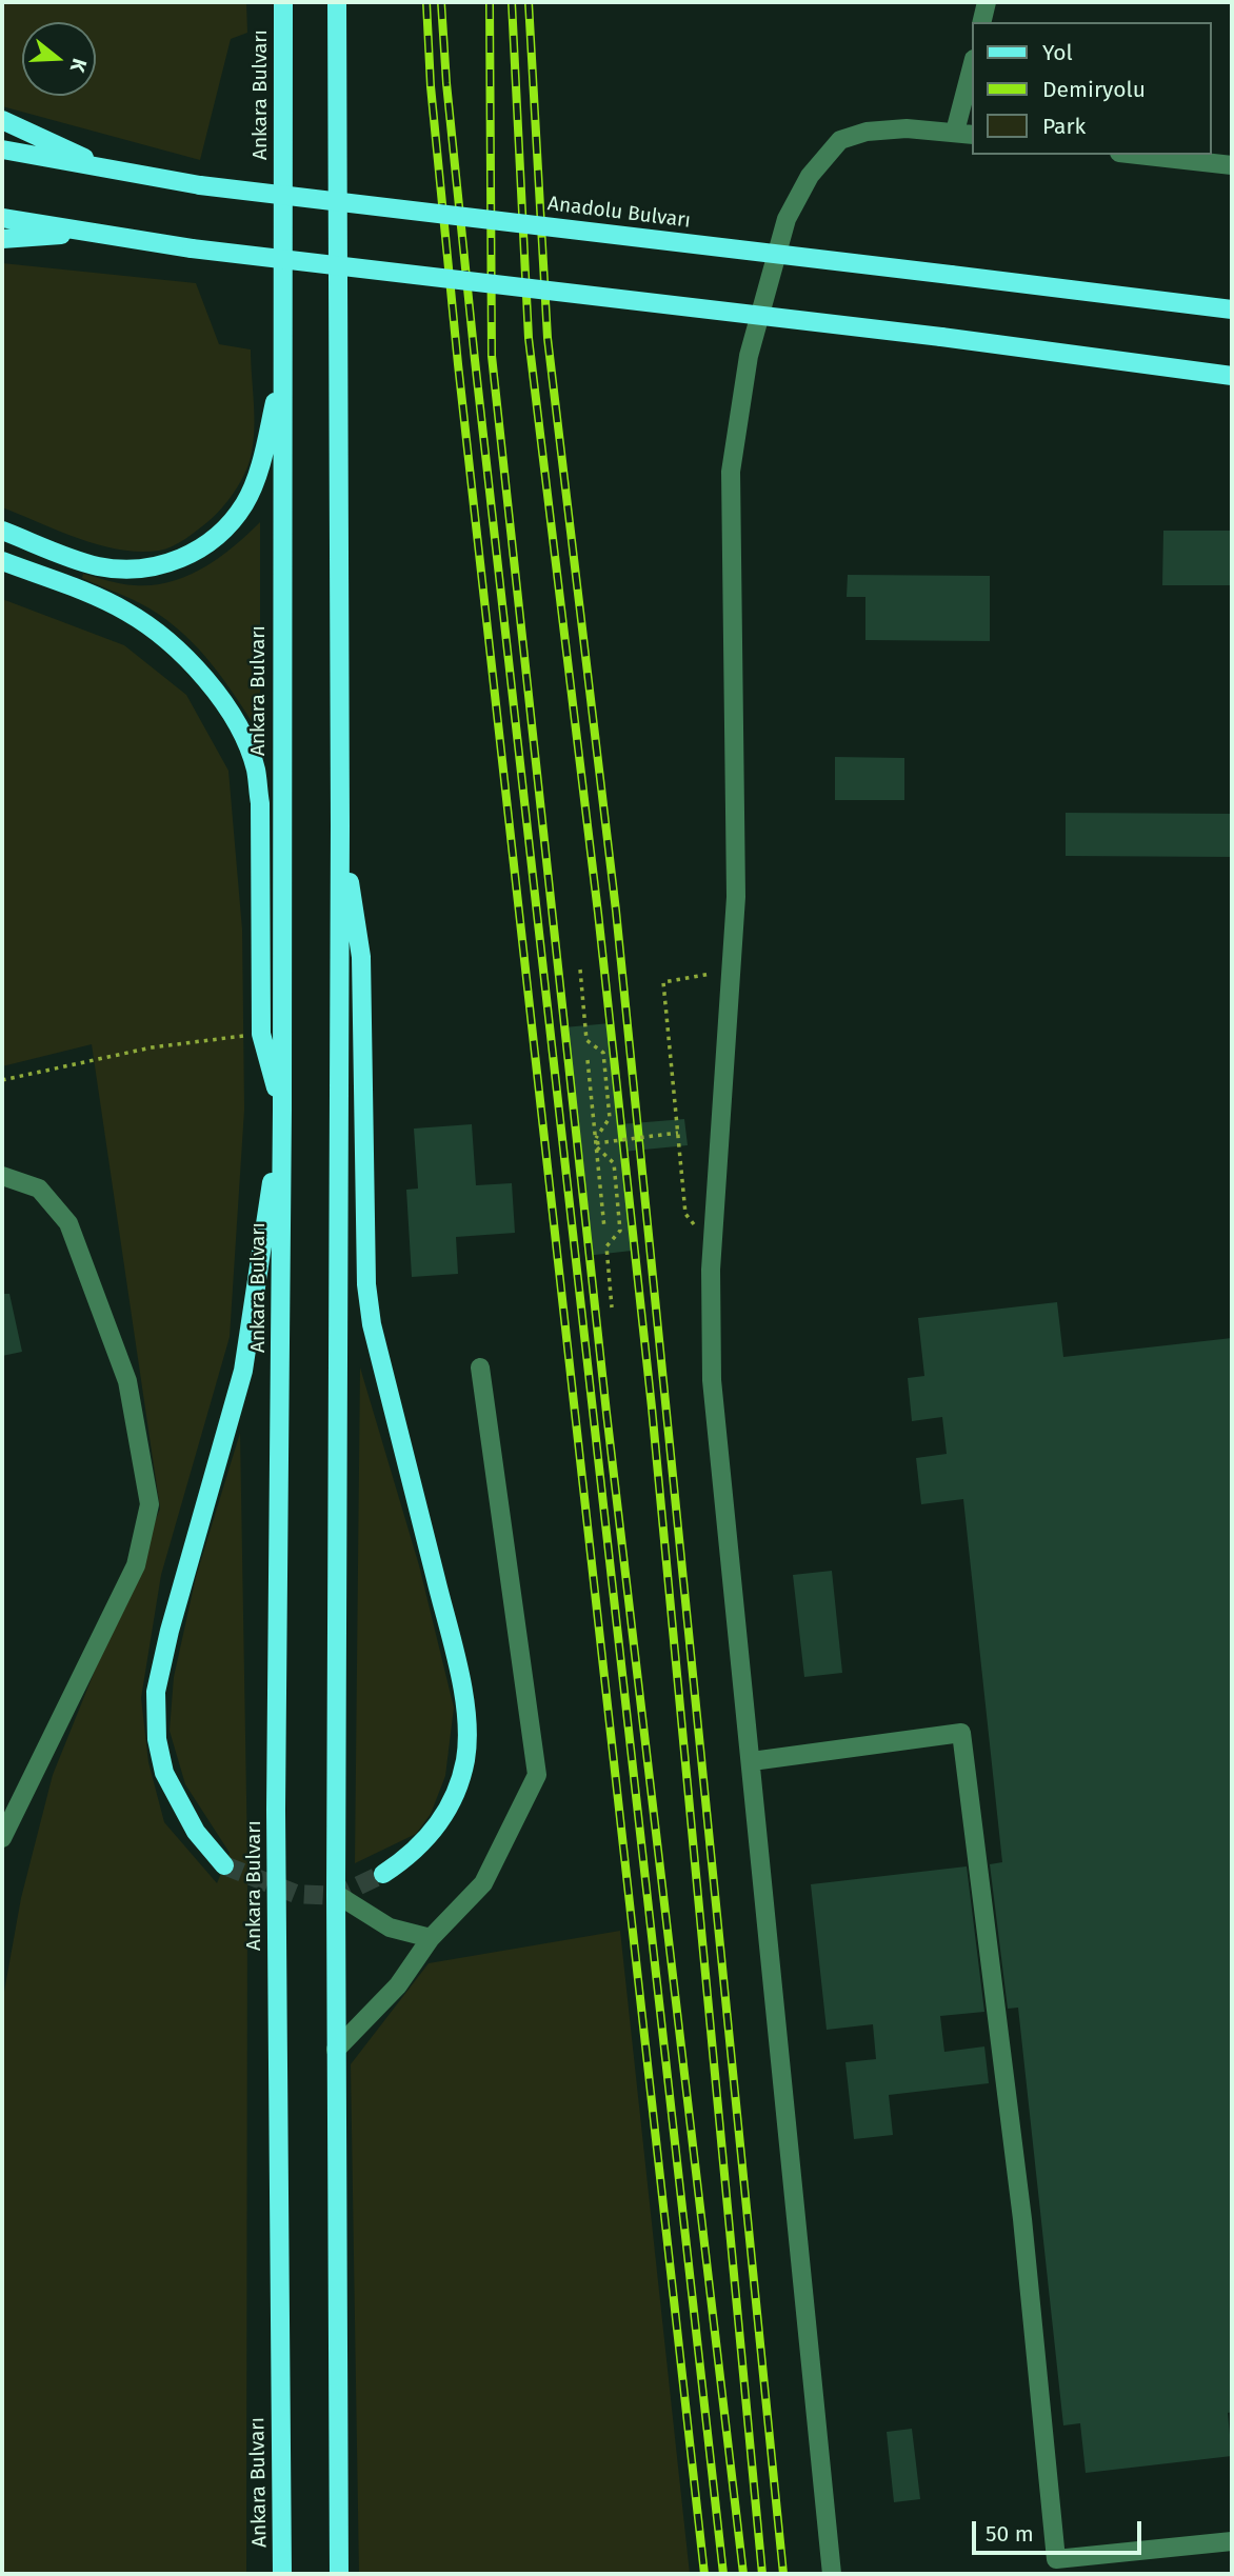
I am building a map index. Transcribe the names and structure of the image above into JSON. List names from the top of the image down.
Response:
{
  "streets": {
    "main road": ["Ankara Bulvarı", "Anadolu Bulvarı"]
  },
  "legend": ["Yol", "Demiryolu", "Park"],
  "scale_bar": "50 m",
  "north": "right"
}
